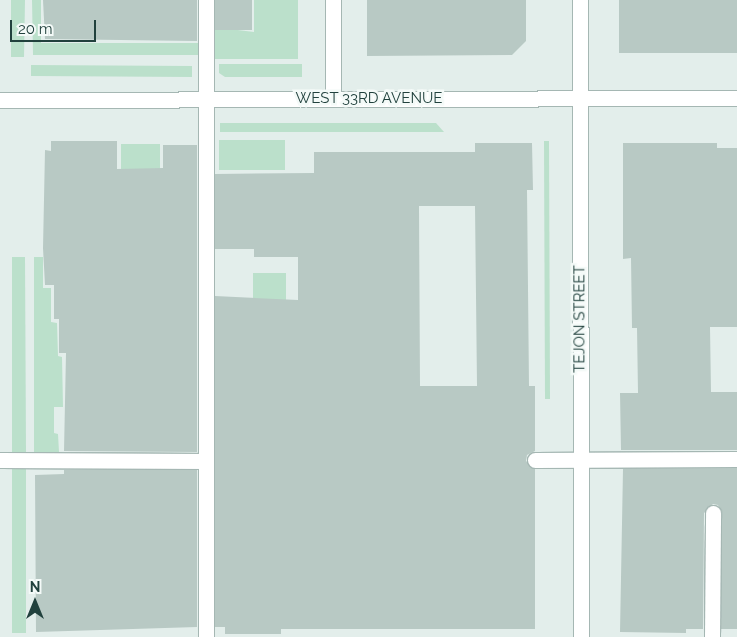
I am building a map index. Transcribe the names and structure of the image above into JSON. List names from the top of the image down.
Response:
{
  "streets": {
    "street": ["WEST 33RD AVENUE", "TEJON STREET"]
  },
  "crossings": [
    ["WEST 33RD AVENUE", "TEJON STREET"]
  ],
  "scale_bar": "20 m",
  "north": "top"
}
